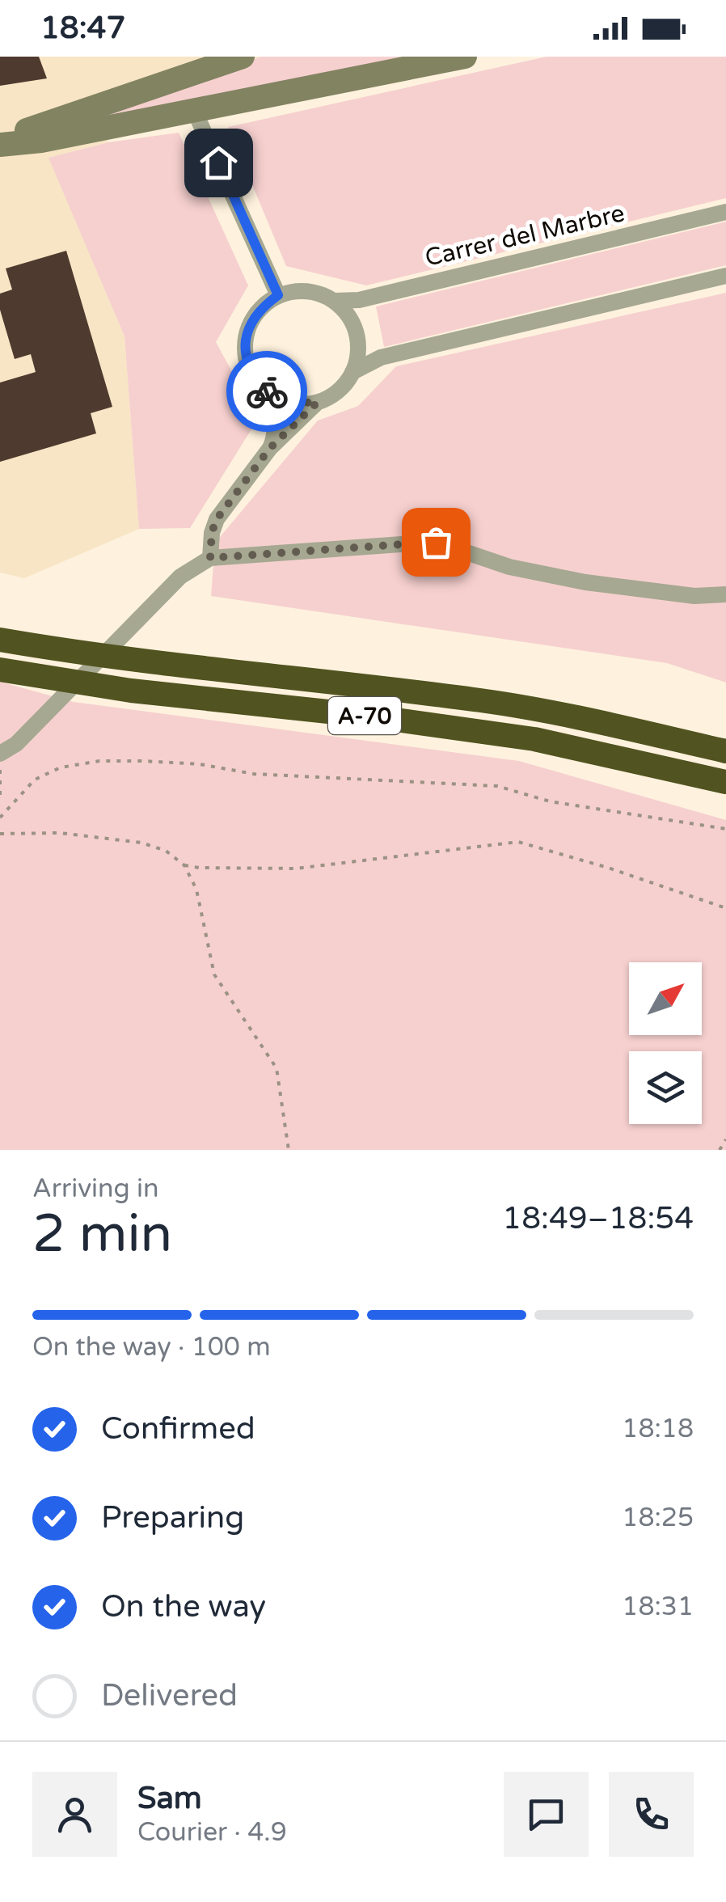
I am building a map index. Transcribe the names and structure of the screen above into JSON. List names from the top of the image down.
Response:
{
  "streets": {
    "highway": ["A-70"],
    "street": ["Carrer del Marbre"]
  },
  "north": "top right",
  "page": {
    "status": "18:47",
    "heading": ["2 min", "Arriving in", "18:49–18:54"],
    "panel": ["Sam", "Courier · 4.9"],
    "bar": "On the way · 100 m",
    "list": [
      ["Confirmed", "18:18"],
      ["Preparing", "18:25"],
      ["On the way", "18:31"],
      "Delivered"
    ]
  }
}
